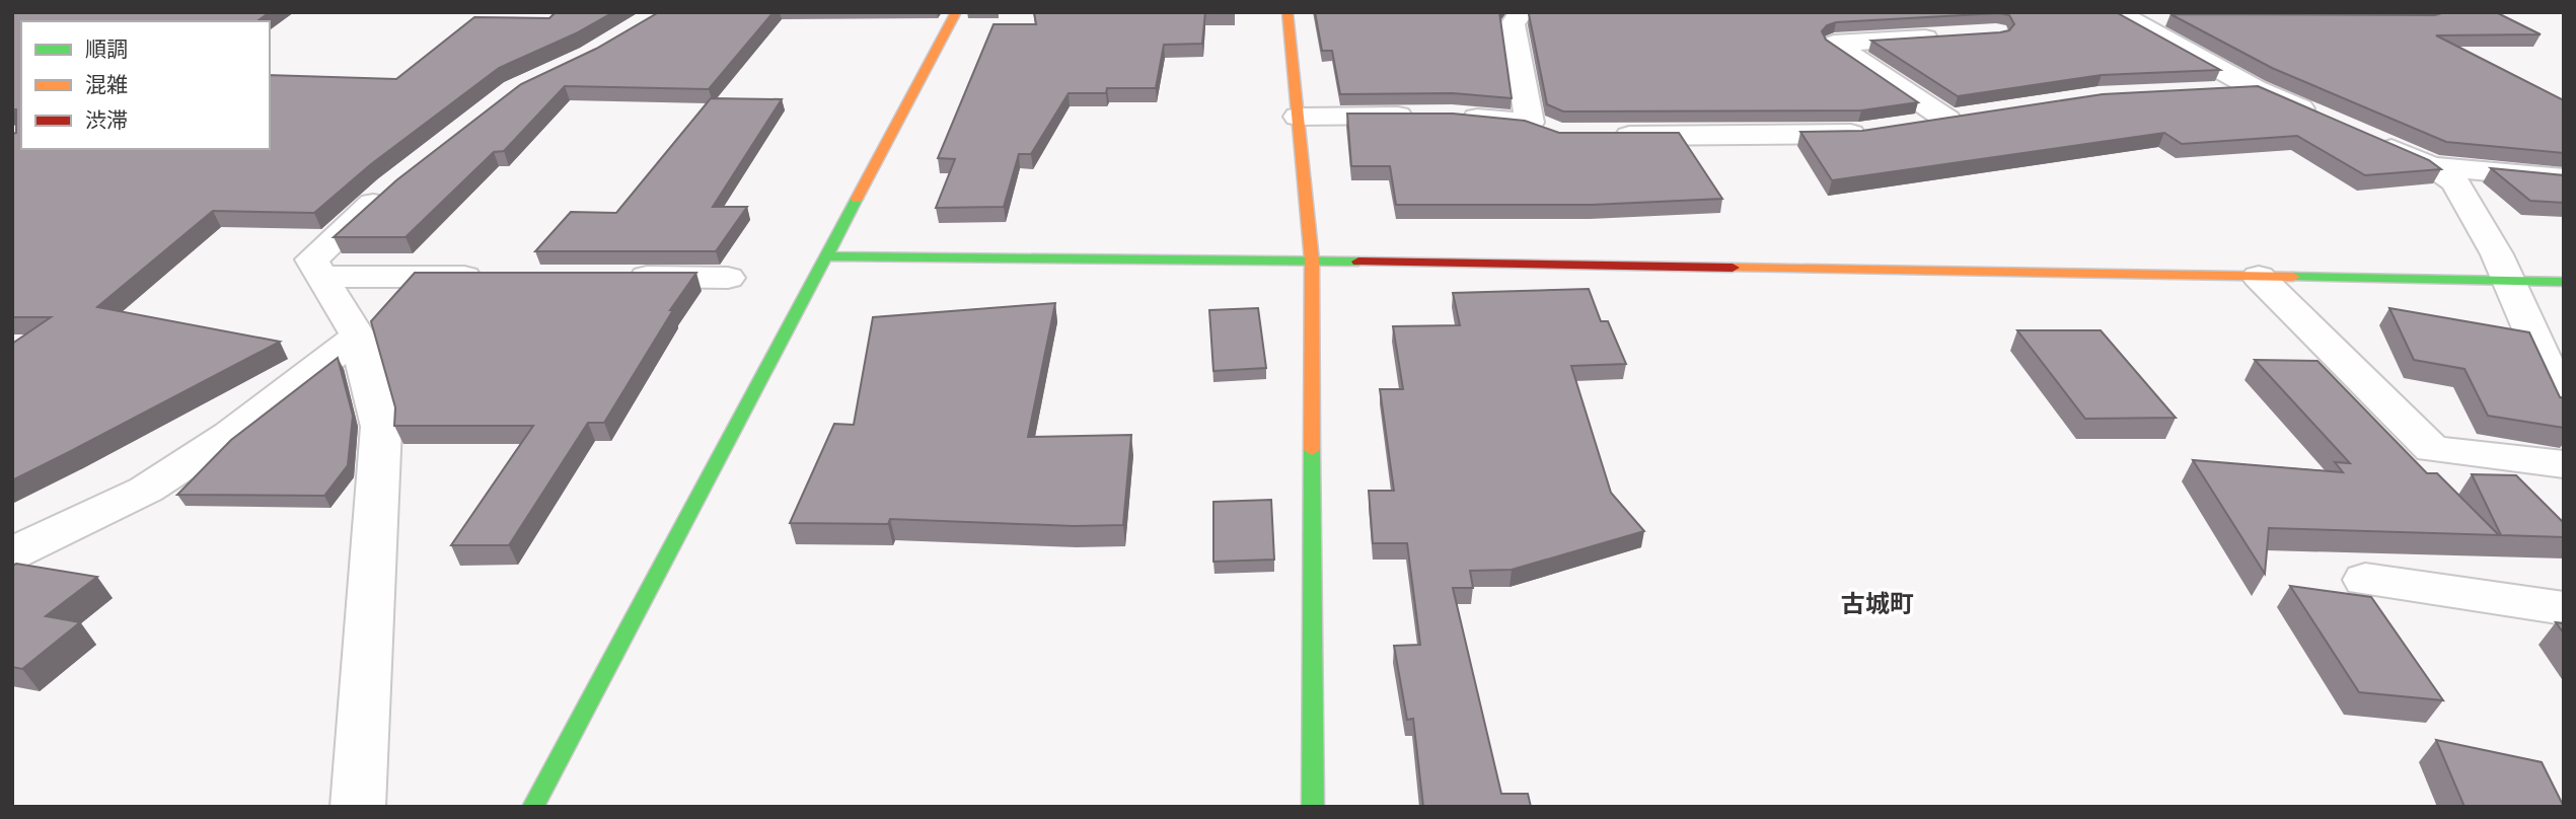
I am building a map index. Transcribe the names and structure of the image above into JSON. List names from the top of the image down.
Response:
{
  "districts": ["古城町"],
  "legend": ["順調", "混雑", "渋滞"]
}
